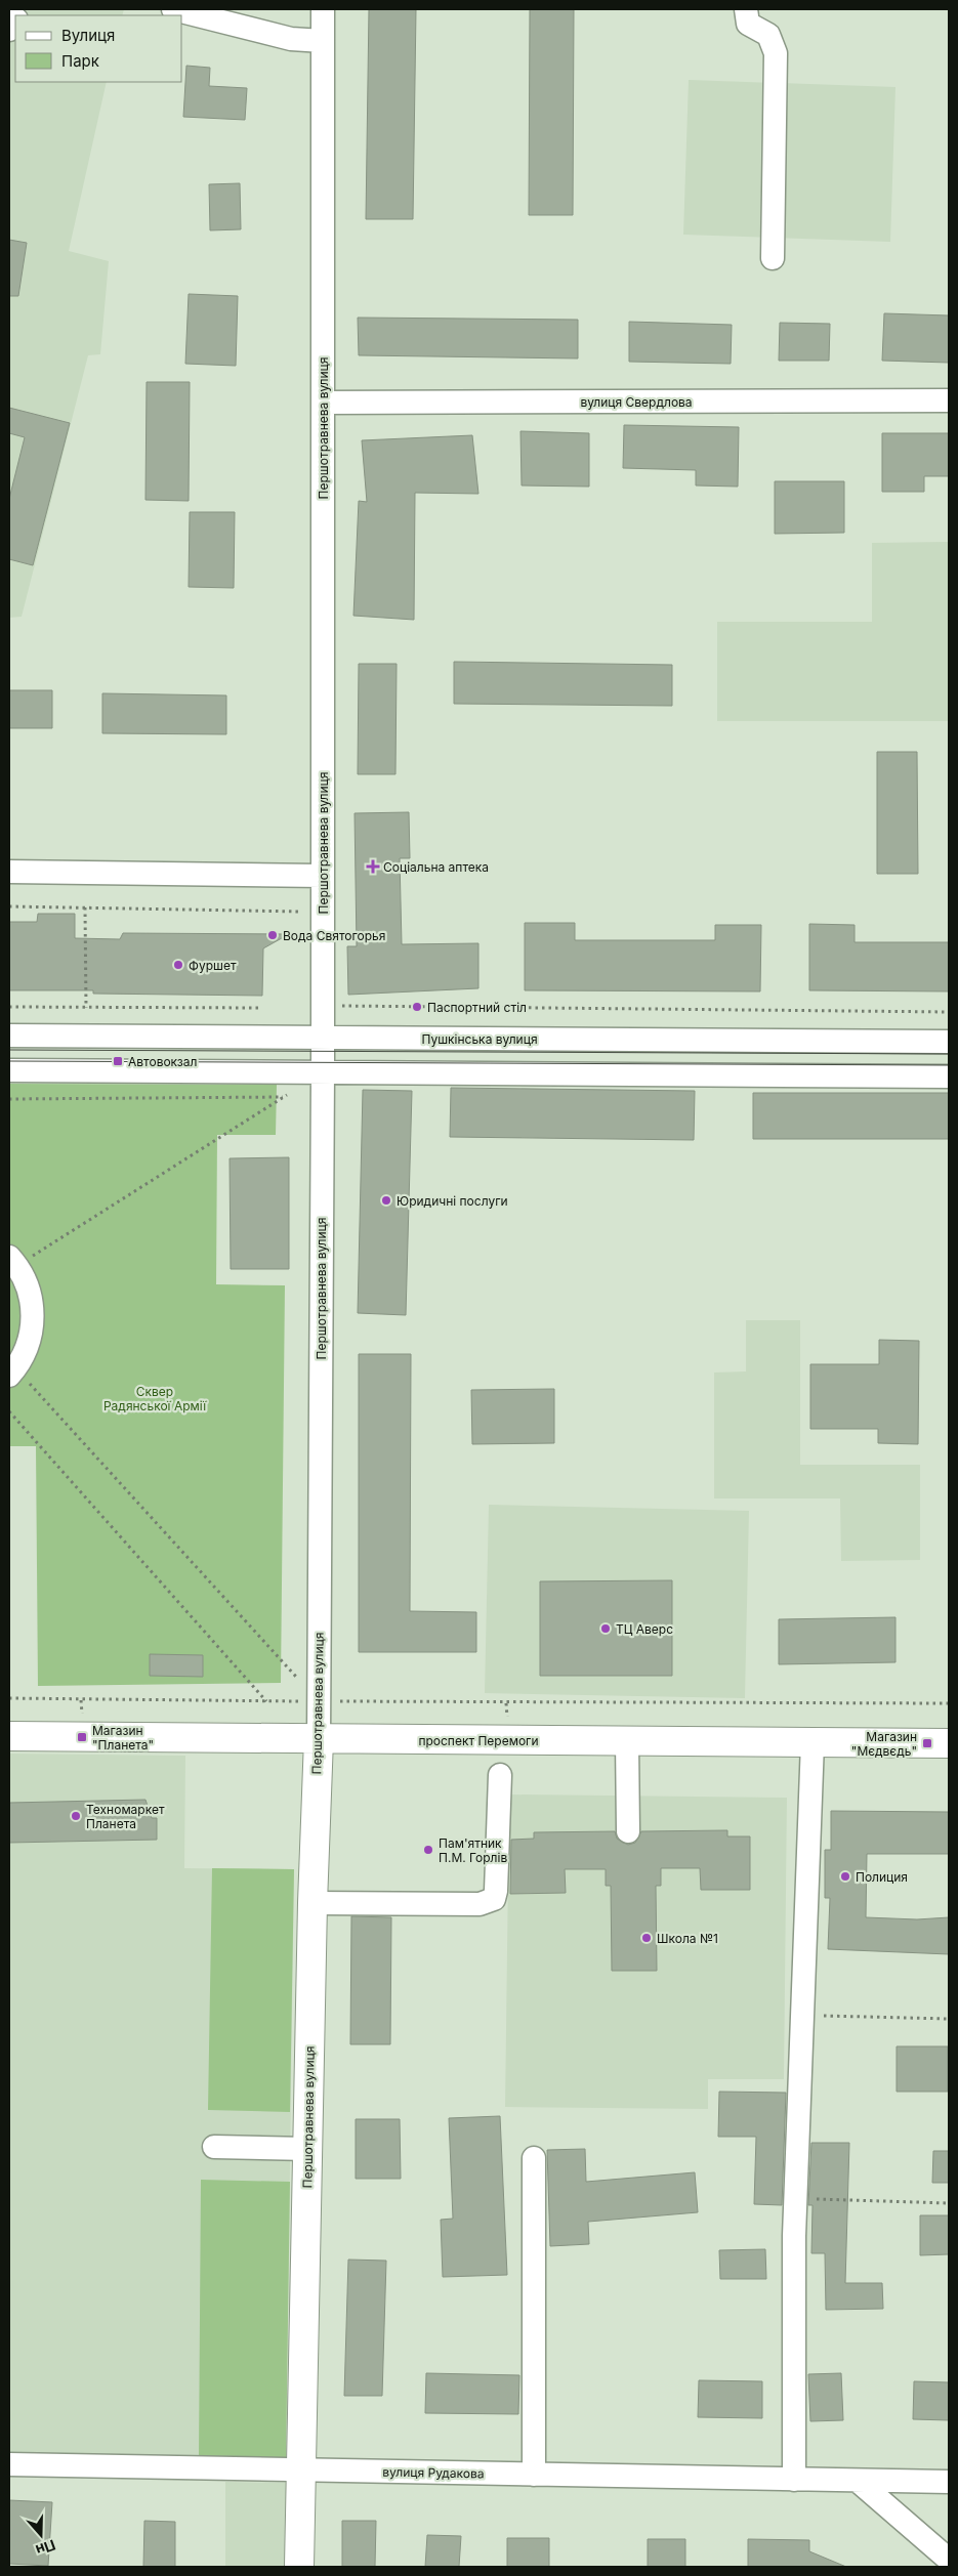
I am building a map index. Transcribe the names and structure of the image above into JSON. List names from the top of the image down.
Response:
{
  "streets": {
    "main road": ["Першотравнева вулиця", "проспект Перемоги"],
    "street": ["вулиця Свердлова", "Пушкінська вулиця", "вулиця Рудакова"]
  },
  "crossings": [
    ["вулиця Свердлова", "Першотравнева вулиця"],
    ["Першотравнева вулиця", "Пушкінська вулиця"],
    ["Першотравнева вулиця", "проспект Перемоги"],
    ["Першотравнева вулиця", "вулиця Рудакова"]
  ],
  "parks": ["Сквер Радянської Армії"],
  "places": {
    "health": ["Соціальна аптека"],
    "other": [
      "Вода Святогорья",
      "Фуршет",
      "Паспортний стіл",
      "Юридичні послуги",
      "ТЦ Аверс",
      "Техномаркет Планета",
      "Пам'ятник П.М. Горлів",
      "Полиция",
      "Школа №1"
    ],
    "transit": ["Автовокзал", "Магазин \"Планета\"", "Магазин \"Мєдвєдь\""]
  },
  "legend": ["Вулиця", "Парк"],
  "north": "bottom"
}
